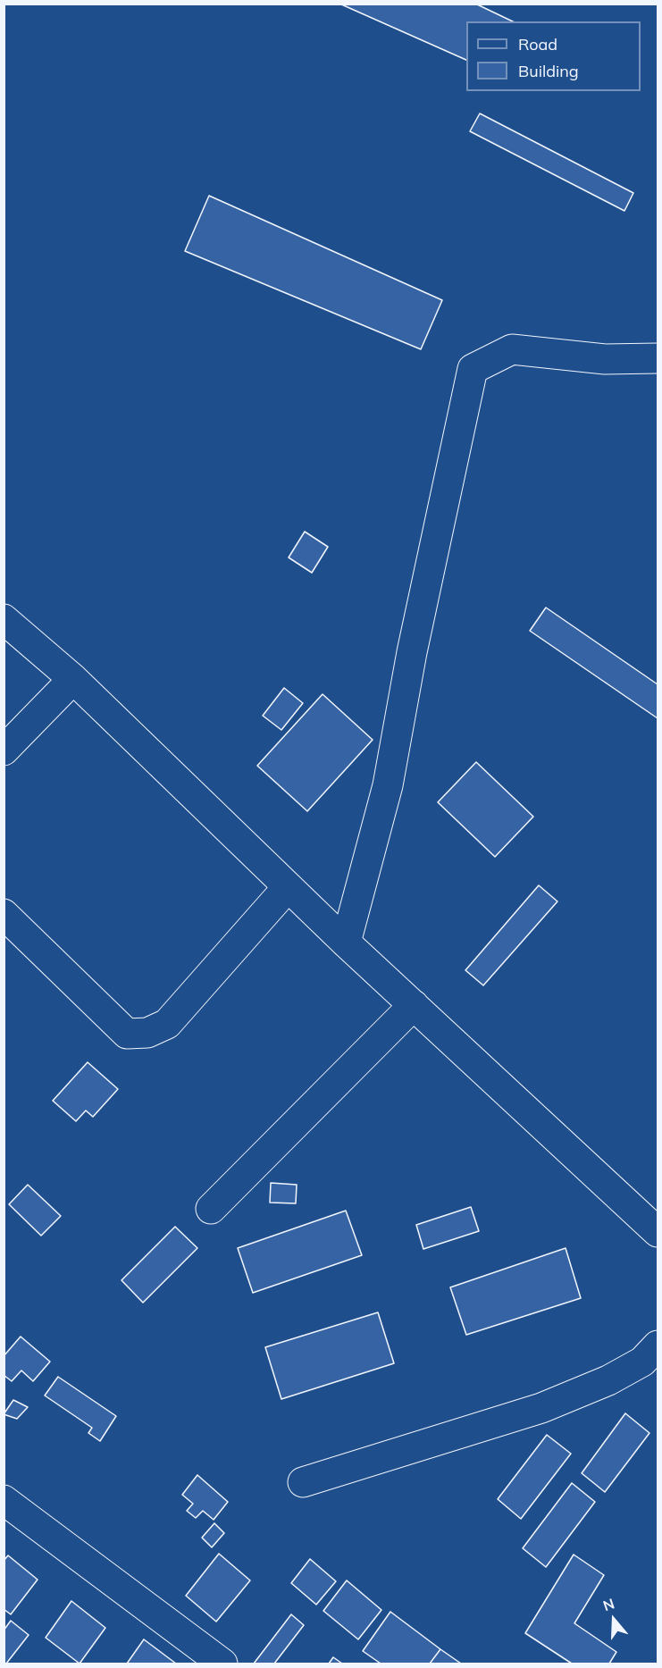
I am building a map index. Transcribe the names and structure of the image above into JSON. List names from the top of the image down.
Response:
{
  "legend": ["Road", "Building"],
  "north": "top"
}
